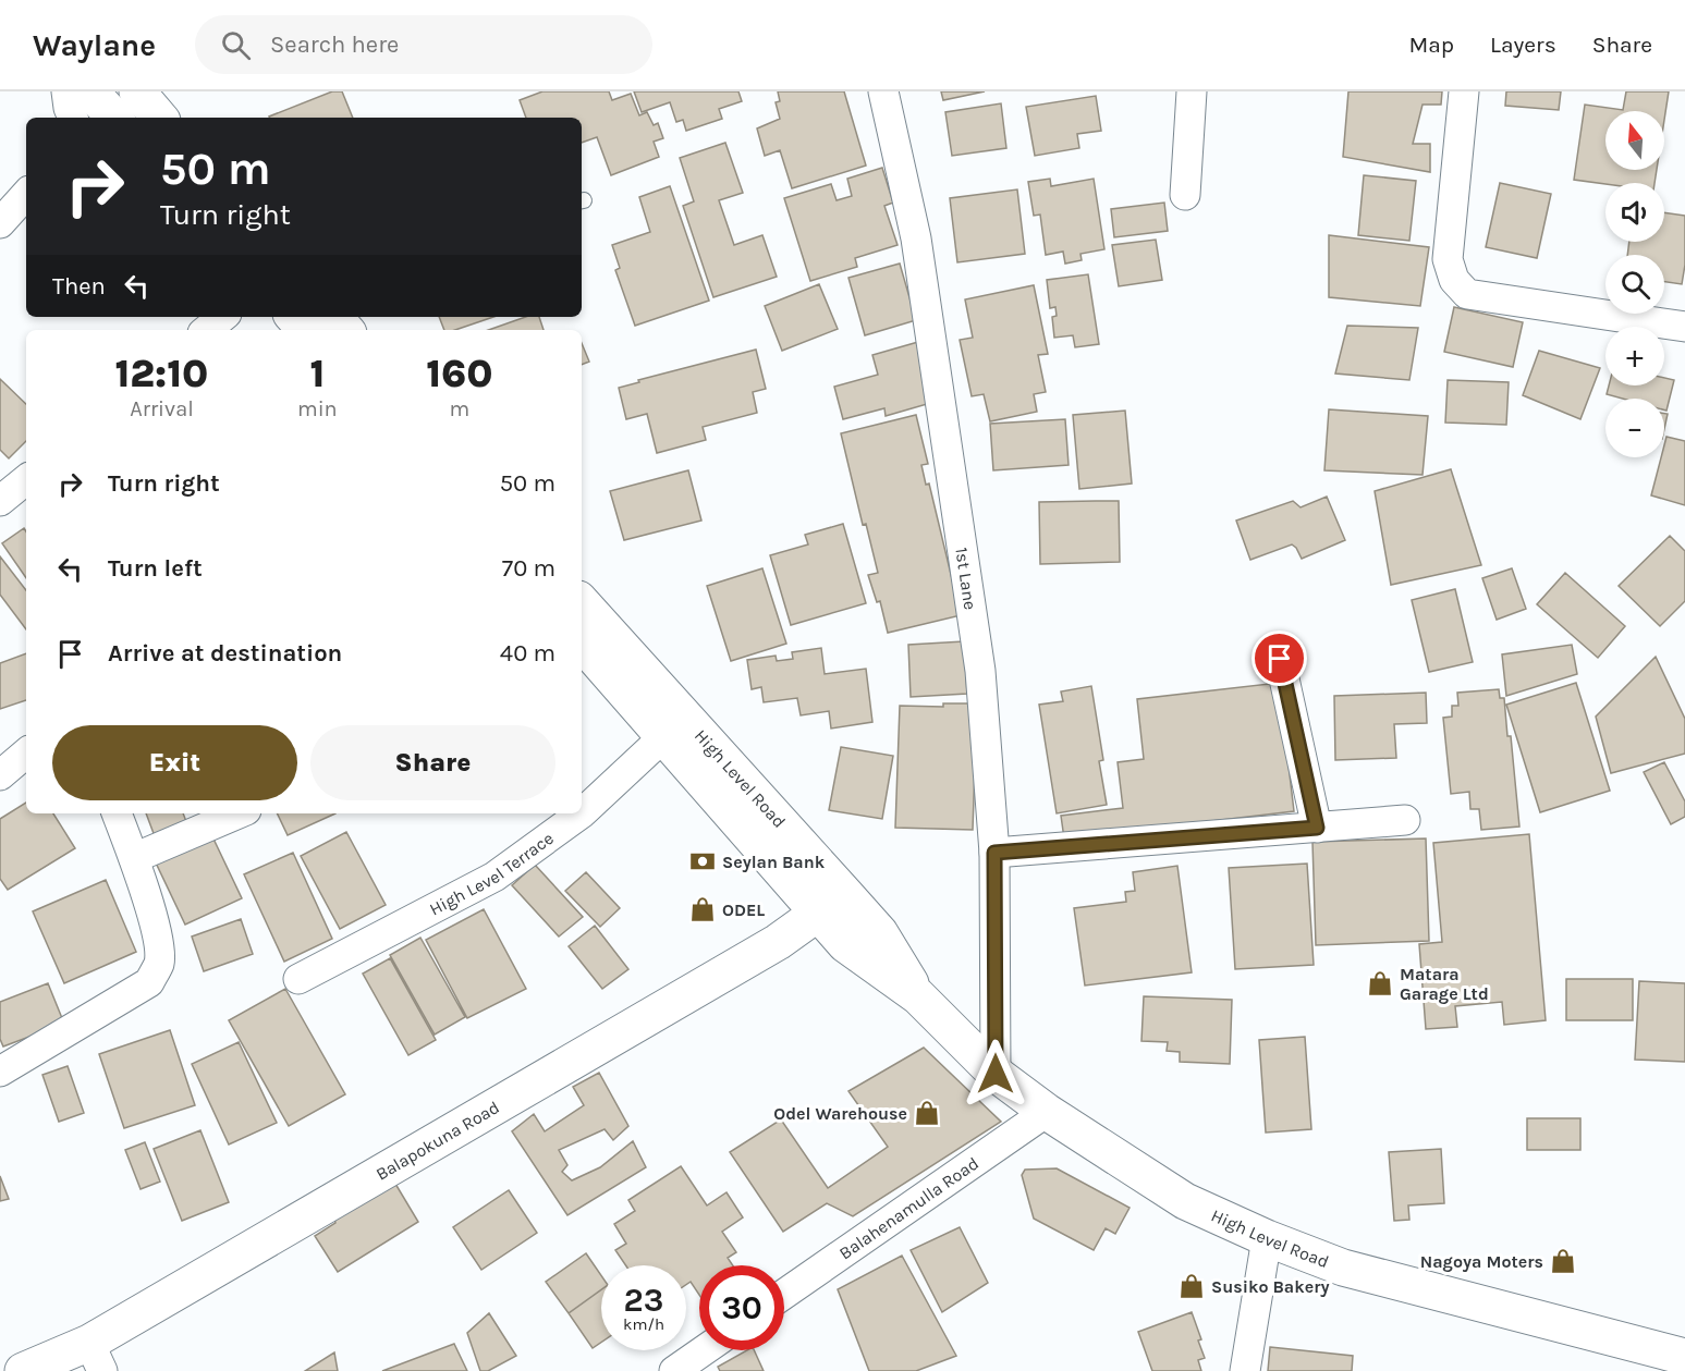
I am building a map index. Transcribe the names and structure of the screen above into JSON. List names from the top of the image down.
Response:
{
  "streets": {
    "main road": ["High Level Road", "Balapokuna Road"],
    "street": ["1st Lane", "High Level Terrace", "Balahenamulla Road"]
  },
  "crossings": [
    ["1st Lane", "High Level Road"],
    ["High Level Road", "High Level Terrace"],
    ["High Level Road", "Balapokuna Road"],
    ["High Level Road", "Balahenamulla Road"]
  ],
  "places": {
    "bank": ["Seylan Bank"],
    "shop": [
      "ODEL",
      "Matara Garage Ltd",
      "Odel Warehouse",
      "Nagoya Moters",
      "Susiko Bakery"
    ]
  },
  "north": "top",
  "page": {
    "header": "Waylane",
    "search": "Search here",
    "nav": ["Map", "Layers", "Share"],
    "map_buttons": ["+", "−"],
    "turn": ["50 m", "Turn right"],
    "then": "Then",
    "eta": [
      "12:10",
      "Arrival",
      "1",
      "min",
      "160",
      "m"
    ],
    "list": [
      {
        "name": "Turn right",
        "value": "50 m"
      },
      {
        "name": "Turn left",
        "value": "70 m"
      },
      {
        "name": "Arrive at destination",
        "value": "40 m"
      }
    ],
    "buttons": ["Exit", "Share"],
    "speed": "23 km/h",
    "limit": "30"
  }
}
